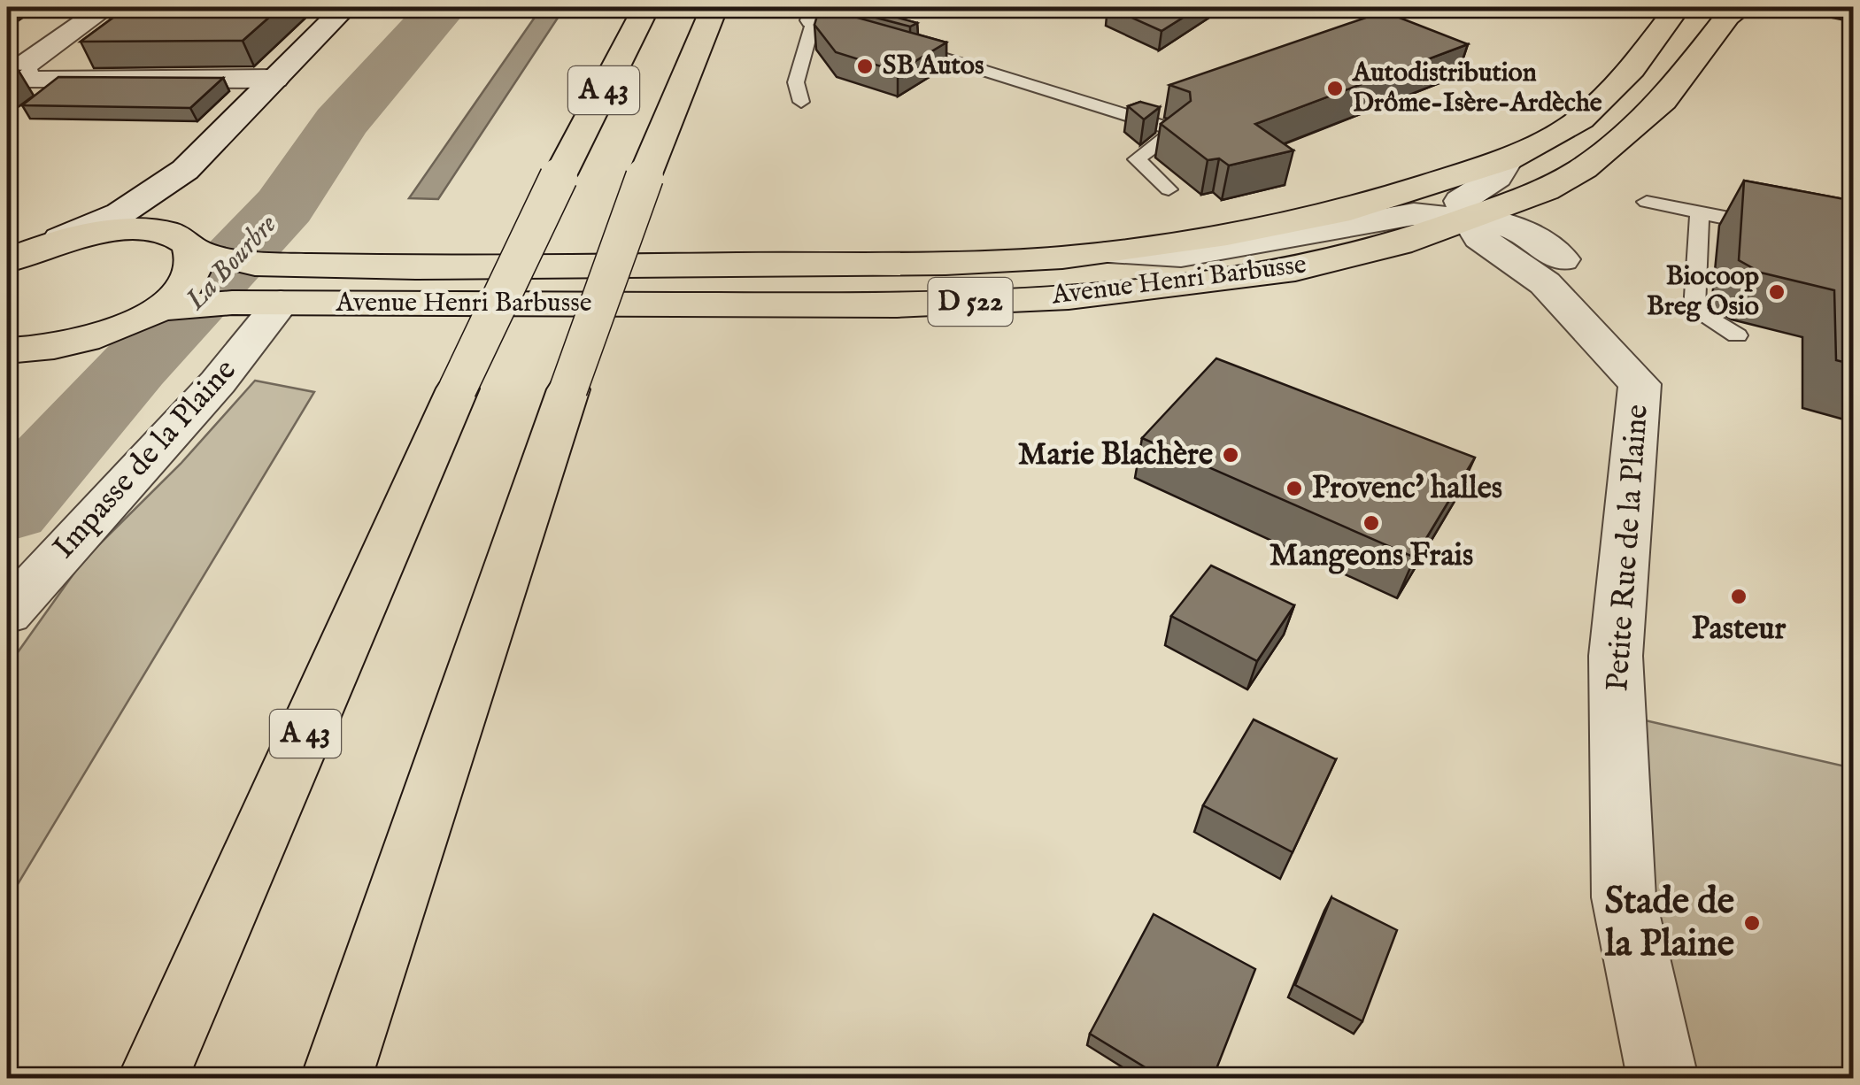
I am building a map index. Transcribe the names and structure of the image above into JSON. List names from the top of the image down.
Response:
{
  "streets": {
    "main road": ["A 43", "Avenue Henri Barbusse", "D 522"],
    "street": ["Impasse de la Plaine", "Petite Rue de la Plaine"]
  },
  "crossings": [
    ["Avenue Henri Barbusse", "Impasse de la Plaine"]
  ],
  "water": ["La Bourbre"],
  "places": [
    "SB Autos",
    "Autodistribution Drôme-Isère-Ardèche",
    "Biocoop Breg Osio",
    "Marie Blachère",
    "Provenc' halles",
    "Mangeons Frais",
    "Pasteur",
    "Stade de la Plaine"
  ]
}
